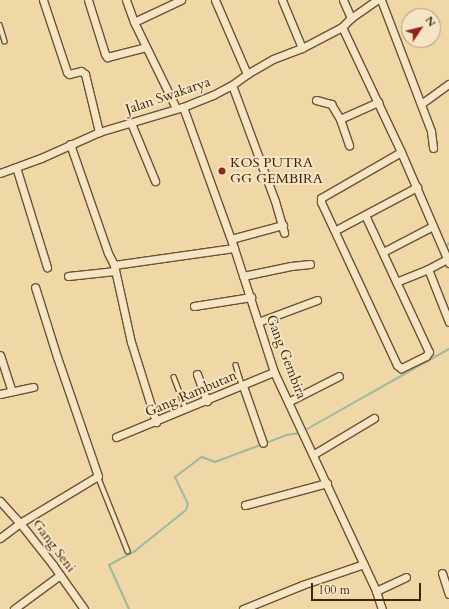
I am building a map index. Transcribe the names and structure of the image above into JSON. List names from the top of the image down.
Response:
{
  "streets": {
    "street": [
      "Jalan Swakarya",
      "Gang Gembira",
      "Gang Rambutan",
      "Gang Seni"
    ]
  },
  "crossings": [
    ["Jalan Swakarya", "Gang Gembira"],
    ["Gang Gembira", "Gang Rambutan"]
  ],
  "places": ["KOS PUTRA GG GEMBIRA"],
  "scale_bar": "100 m",
  "north": "top right"
}
